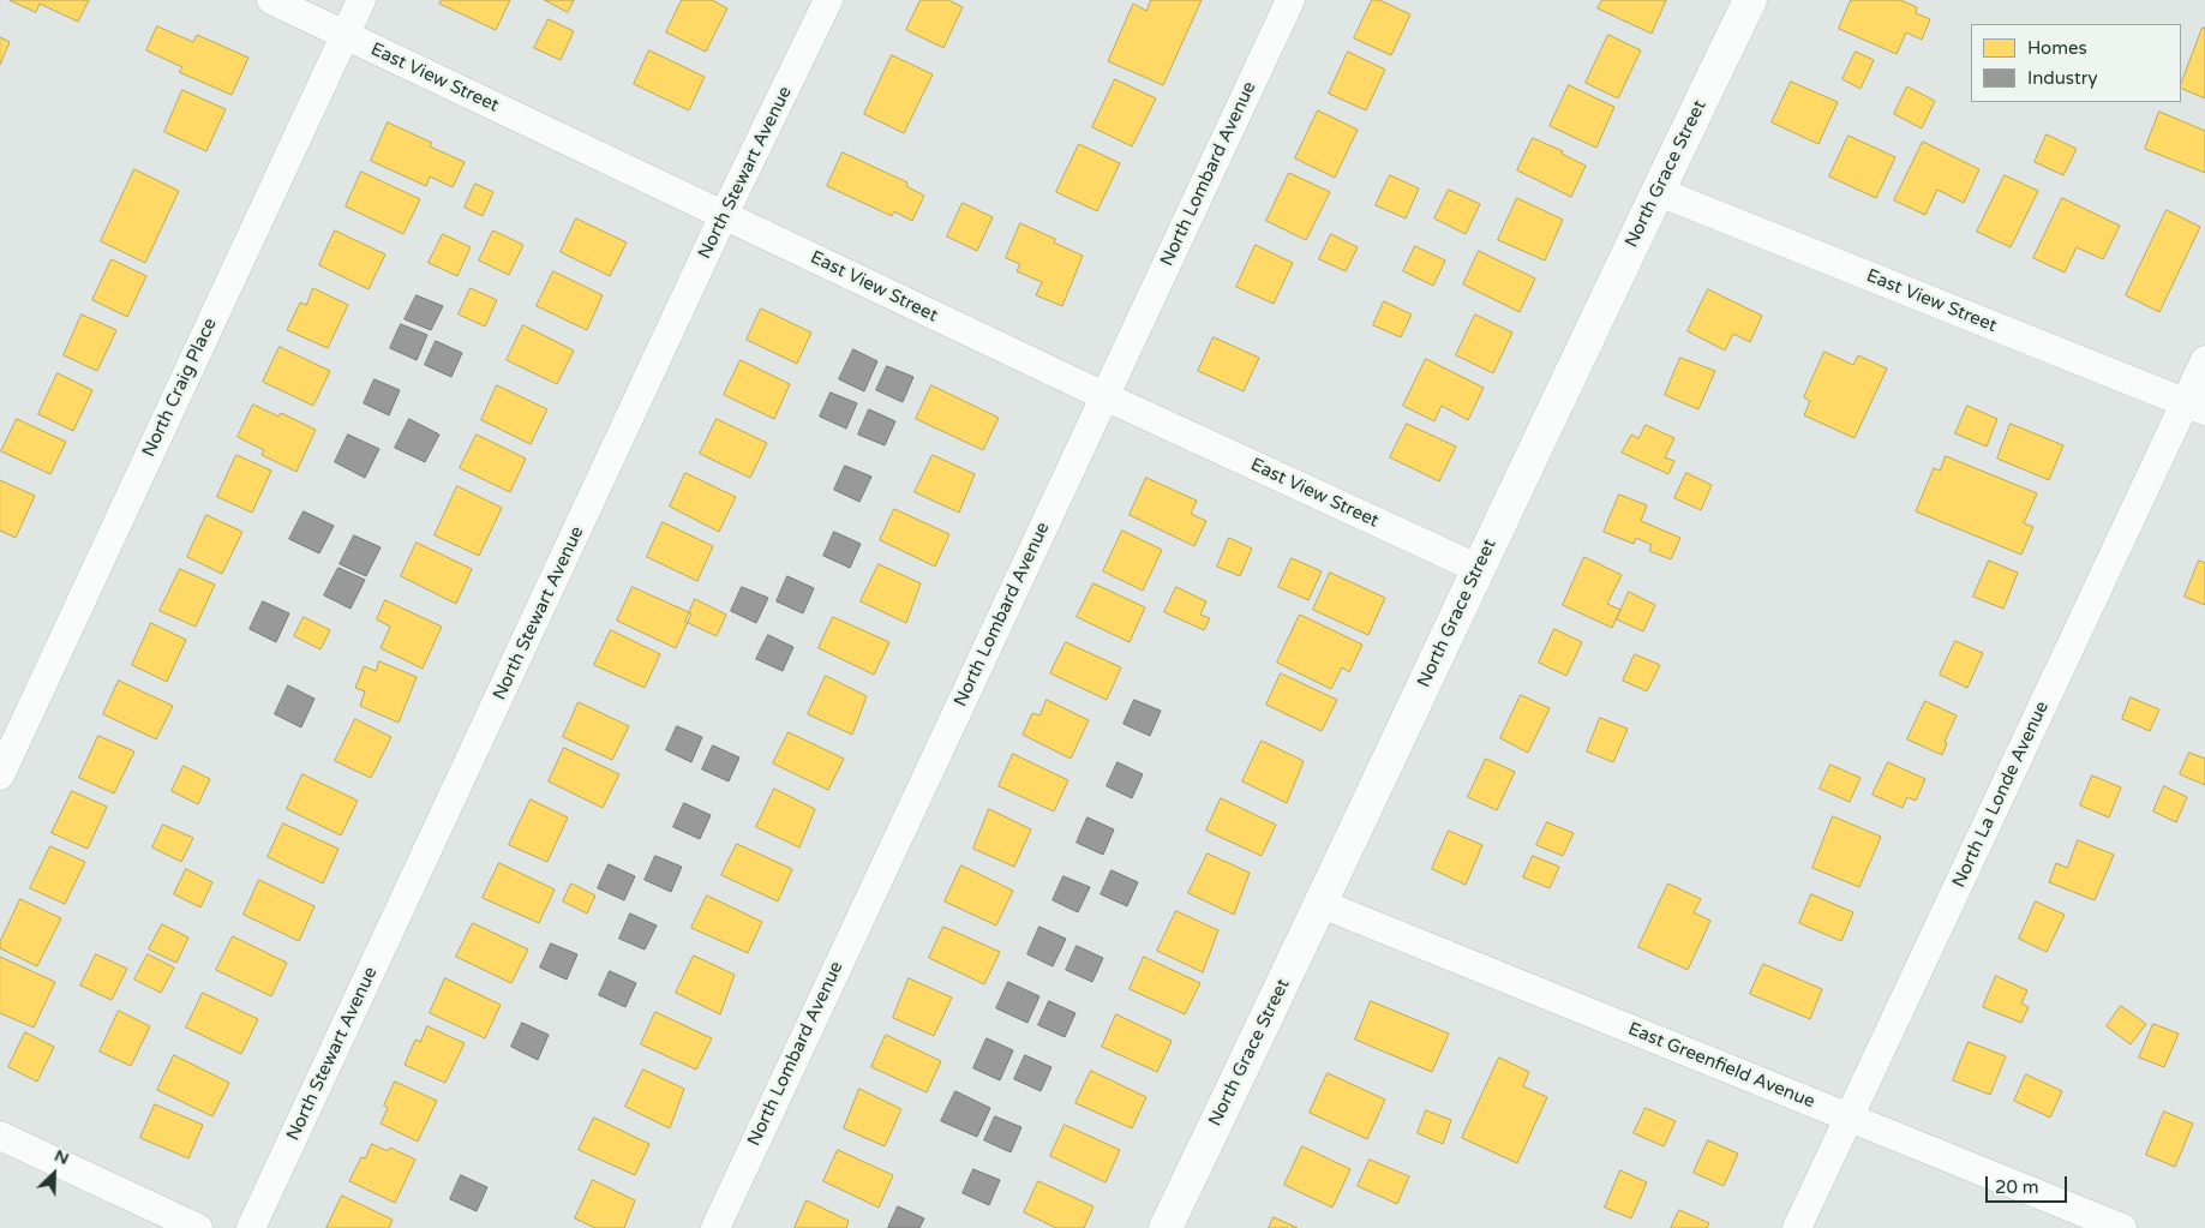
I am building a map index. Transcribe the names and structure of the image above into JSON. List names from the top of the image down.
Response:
{
  "streets": {
    "street": [
      "East View Street",
      "North Stewart Avenue",
      "North Lombard Avenue",
      "North Grace Street",
      "North Craig Place",
      "North La Londe Avenue",
      "East Greenfield Avenue"
    ]
  },
  "crossings": [
    ["East View Street", "North Stewart Avenue"],
    ["East View Street", "North Lombard Avenue"],
    ["East View Street", "North Grace Street"],
    ["East View Street", "North Craig Place"],
    ["East View Street", "North La Londe Avenue"],
    ["North Grace Street", "East Greenfield Avenue"],
    ["North La Londe Avenue", "East Greenfield Avenue"]
  ],
  "legend": ["Homes", "Industry"],
  "scale_bar": "20 m",
  "north": "top right"
}
